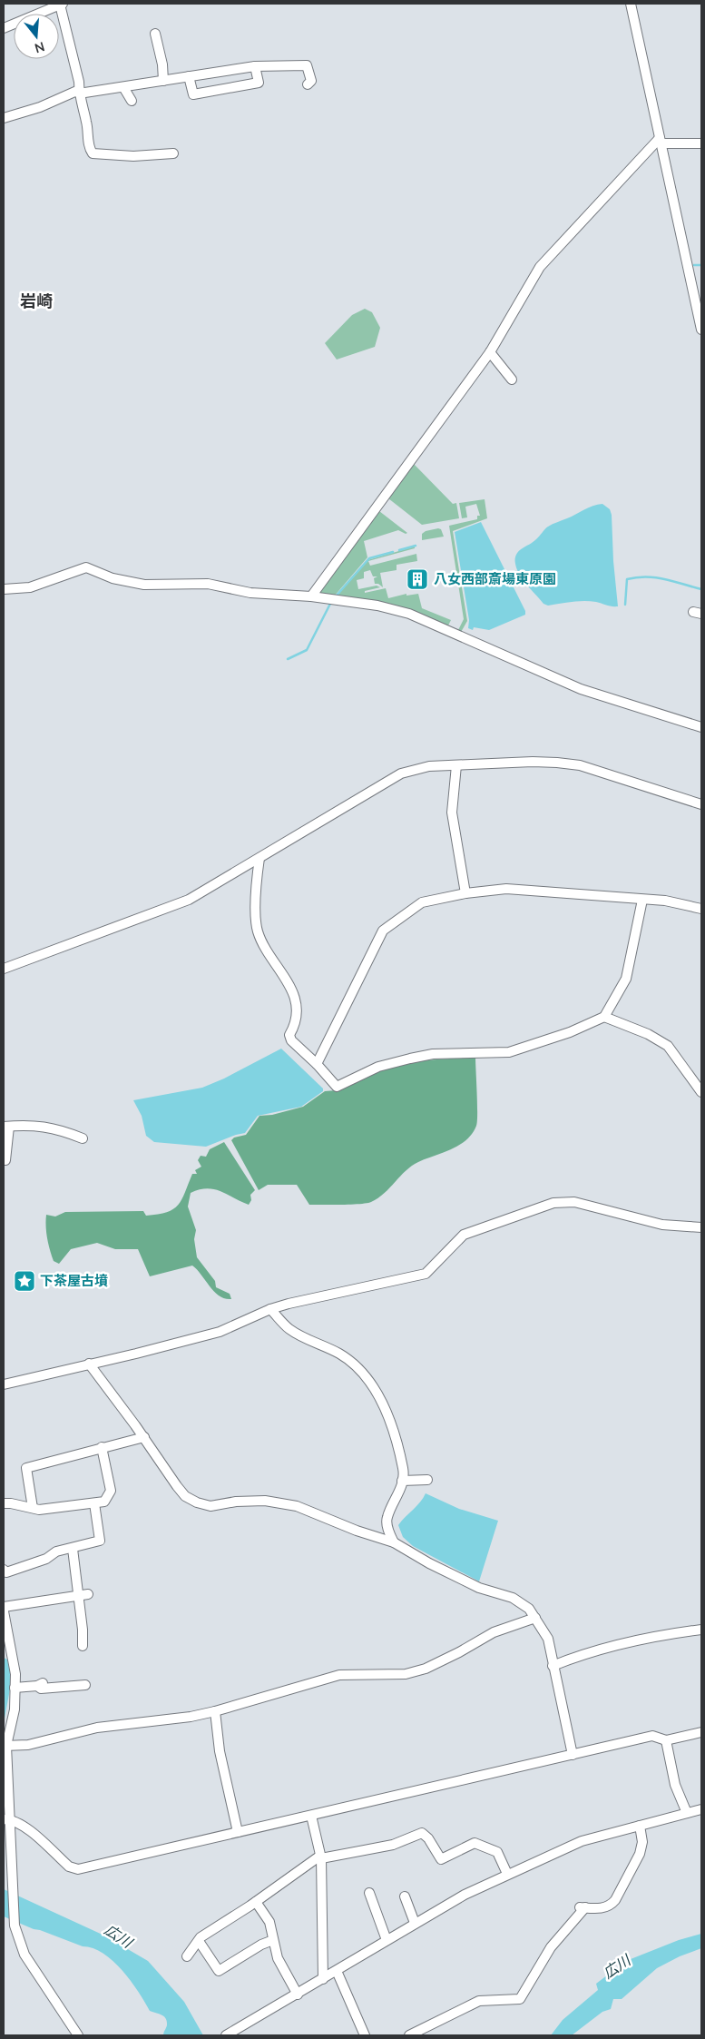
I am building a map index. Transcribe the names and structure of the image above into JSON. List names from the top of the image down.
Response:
{
  "districts": ["岩崎"],
  "water": ["広川"],
  "places": {
    "building": ["八女西部斎場東原園"],
    "place": ["下茶屋古墳"]
  },
  "north": "bottom"
}
